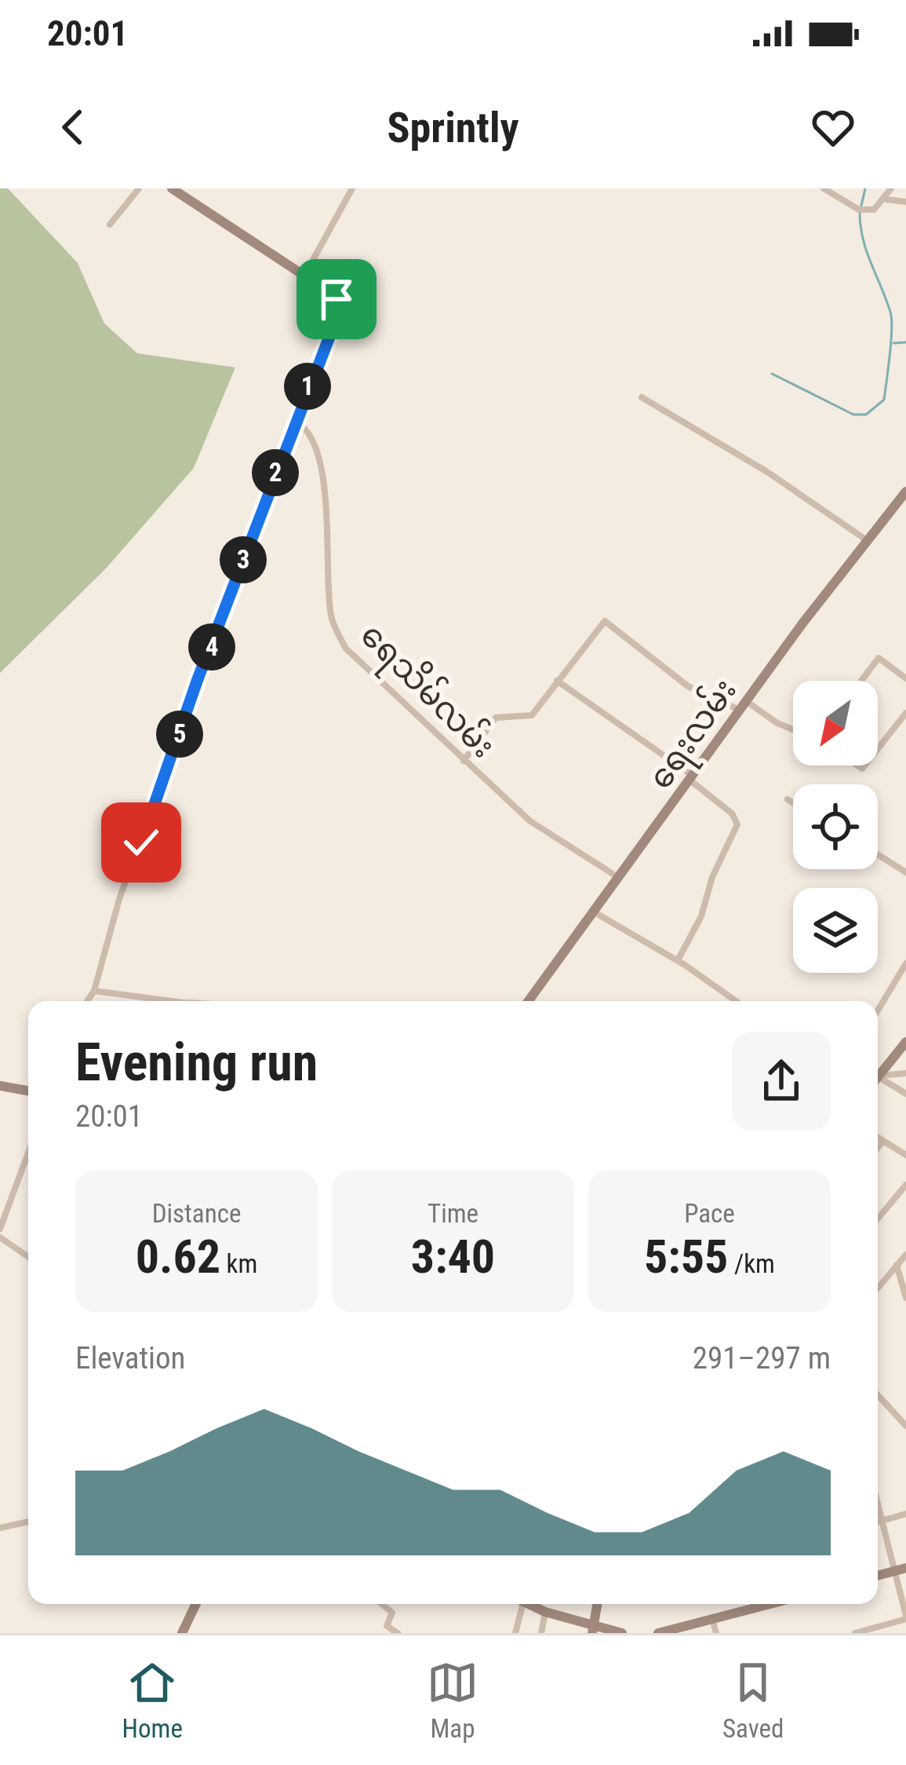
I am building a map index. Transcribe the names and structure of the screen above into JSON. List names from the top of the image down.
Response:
{
  "streets": {
    "street": ["ရေသိမ်လမ်း", "ရေးလမ်း"]
  },
  "crossings": [
    ["ရေသိမ်လမ်း", "ရေးလမ်း"]
  ],
  "north": "bottom left",
  "page": {
    "status": "20:01",
    "header": "Sprintly",
    "pins": [
      "1",
      "2",
      "3",
      "4",
      "5"
    ],
    "heading": ["Evening run", "20:01"],
    "stats": [
      ["Distance", "0.62 km"],
      ["Time", "3:40"],
      ["Pace", "5:55 /km"]
    ],
    "chart": ["Elevation", "291–297 m"],
    "tabs": ["Home", "Map", "Saved"]
  }
}
